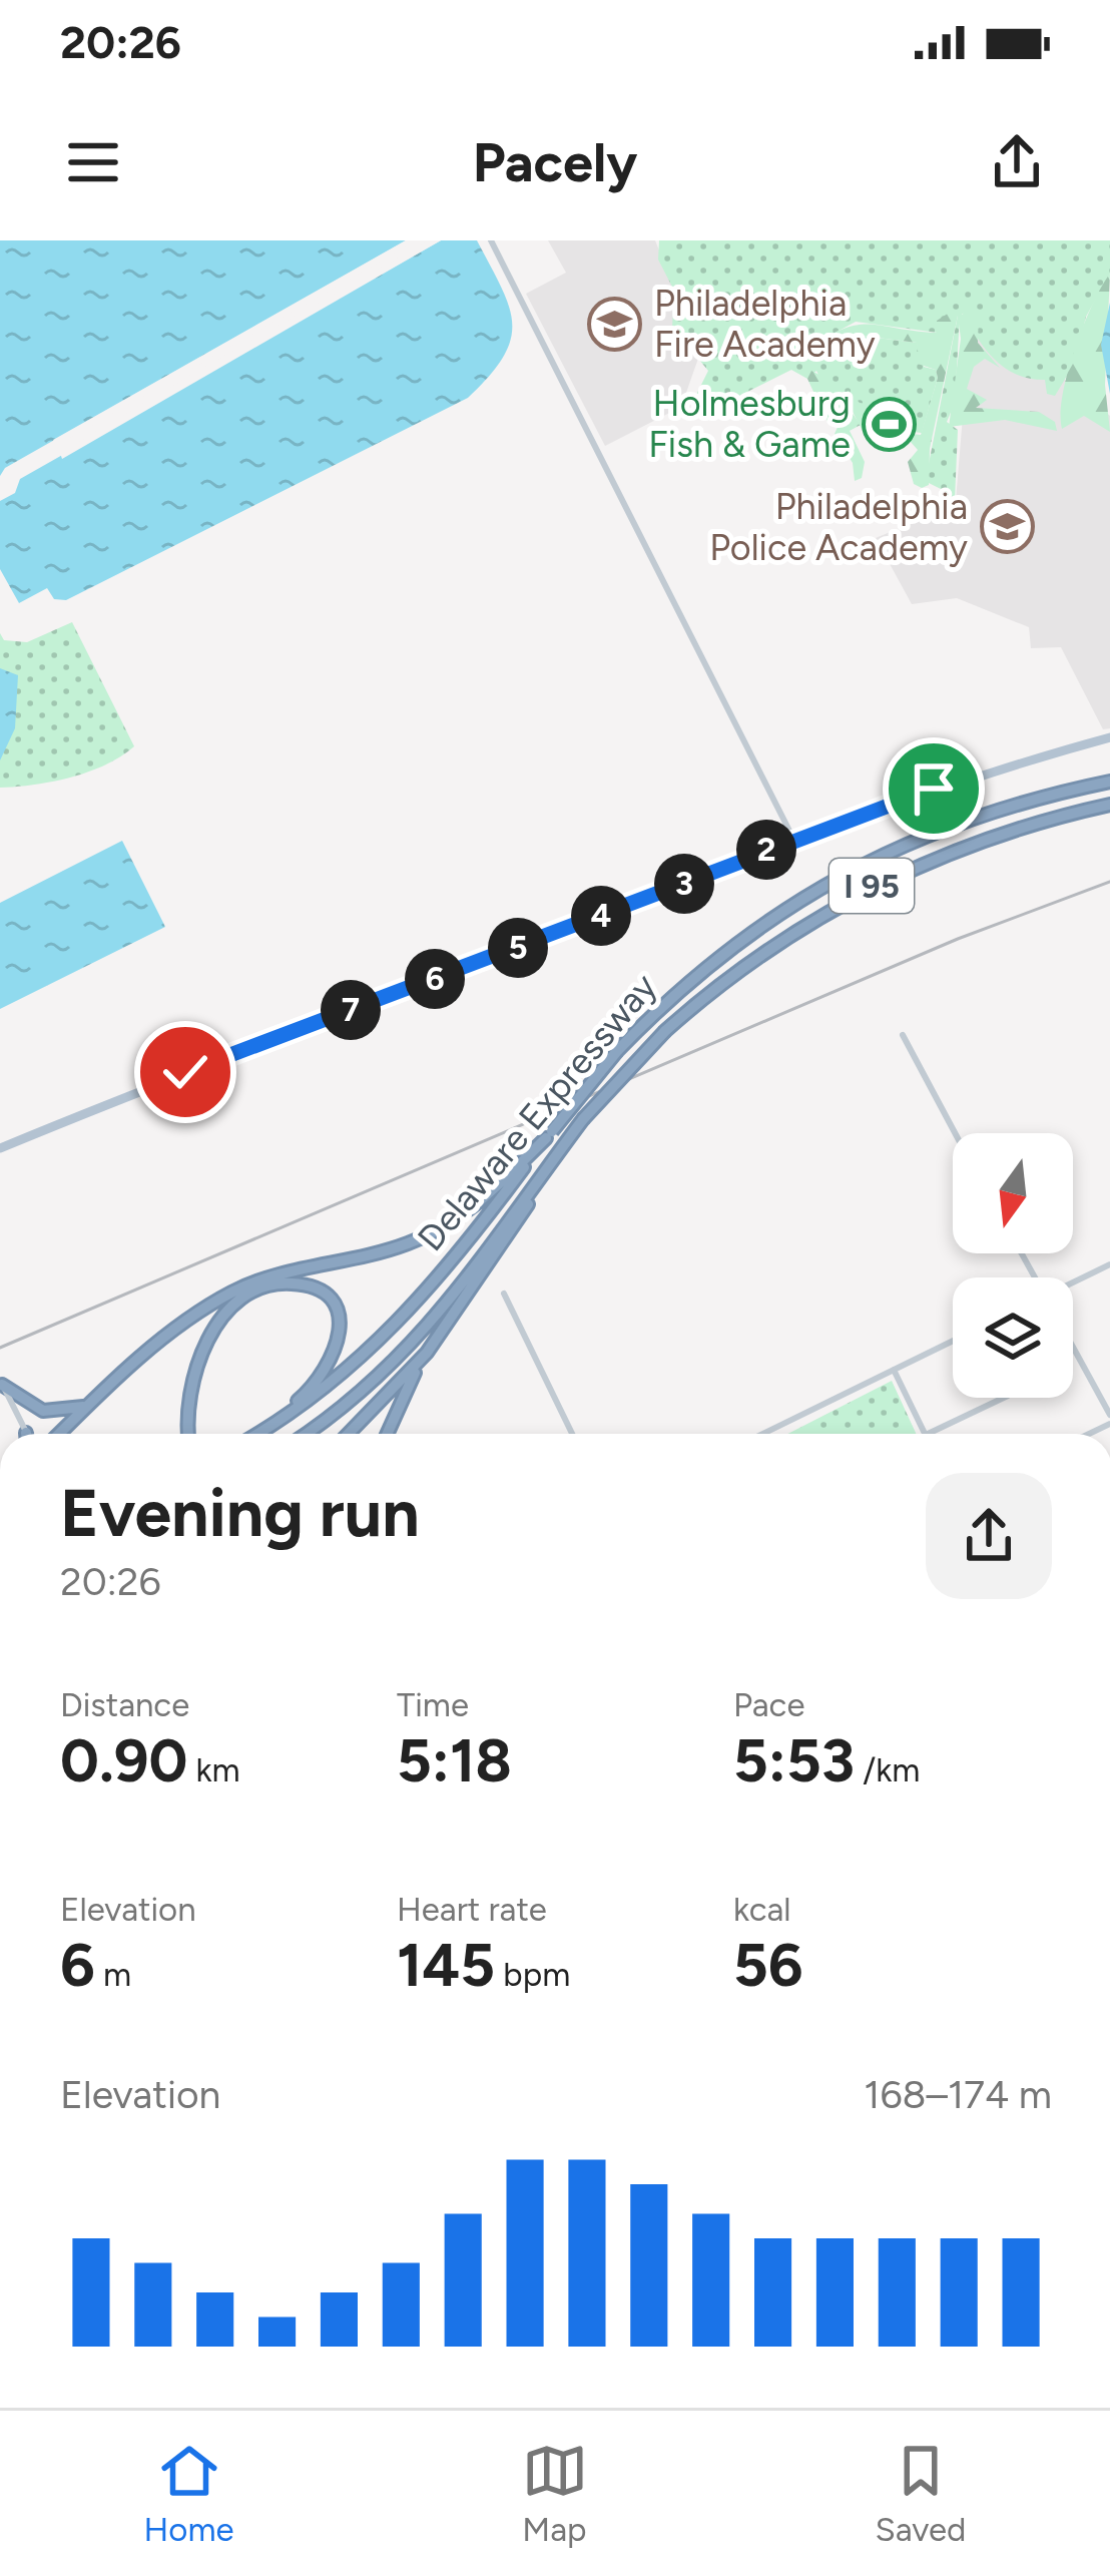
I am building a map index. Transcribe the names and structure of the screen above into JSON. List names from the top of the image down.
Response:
{
  "streets": {
    "highway": ["I 95", "Delaware Expressway"]
  },
  "places": {
    "school or university": ["Philadelphia Fire Academy", "Philadelphia Police Academy"],
    "sports": ["Holmesburg Fish & Game"]
  },
  "north": "bottom",
  "page": {
    "status": "20:26",
    "header": "Pacely",
    "pins": [
      "2",
      "3",
      "4",
      "5",
      "6",
      "7"
    ],
    "heading": ["Evening run", "20:26"],
    "stats": [
      ["Distance", "0.90 km"],
      ["Time", "5:18"],
      ["Pace", "5:53 /km"],
      ["Elevation", "6 m"],
      ["Heart rate", "145 bpm"],
      ["kcal", "56"]
    ],
    "chart": ["Elevation", "168–174 m"],
    "tabs": ["Home", "Map", "Saved"]
  }
}
